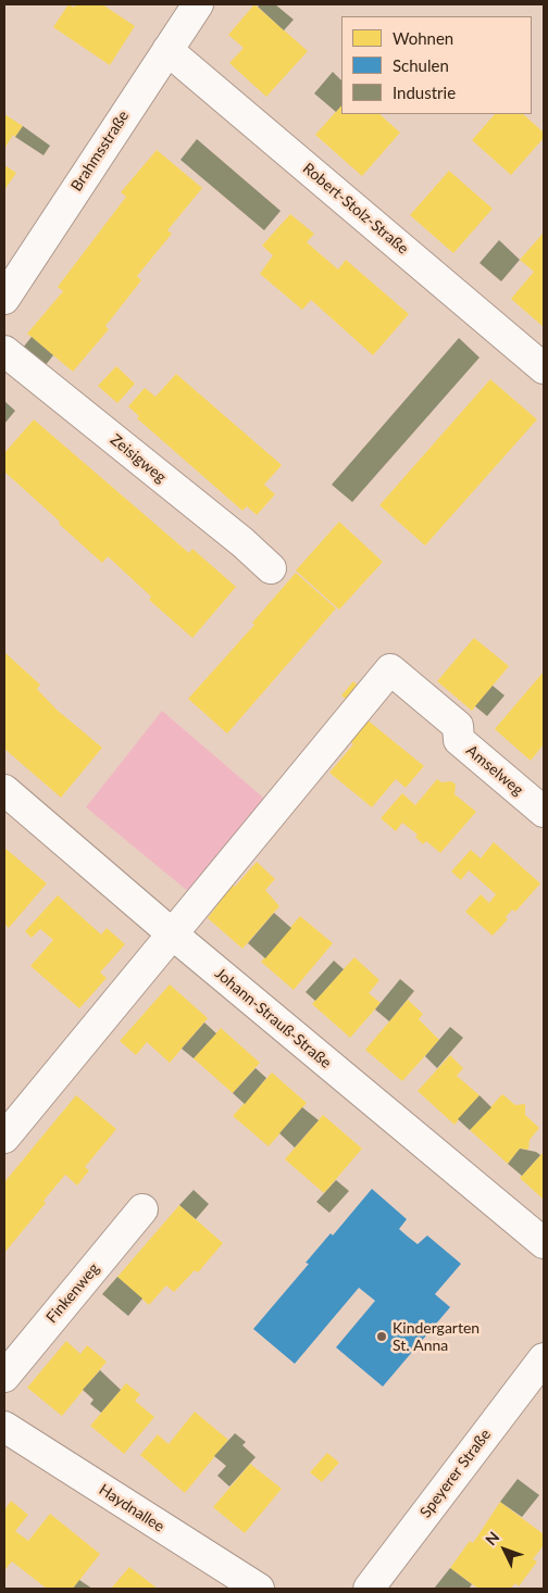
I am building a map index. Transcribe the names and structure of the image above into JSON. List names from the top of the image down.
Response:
{
  "streets": {
    "street": [
      "Brahmsstraße",
      "Robert-Stolz-Straße",
      "Zeisigweg",
      "Amselweg",
      "Johann-Strauß-Straße",
      "Finkenweg",
      "Speyerer Straße",
      "Haydnallee"
    ]
  },
  "crossings": [
    ["Brahmsstraße", "Robert-Stolz-Straße"],
    ["Amselweg", "Johann-Strauß-Straße"]
  ],
  "places": ["Kindergarten St. Anna"],
  "legend": ["Wohnen", "Schulen", "Industrie"],
  "north": "top left"
}
